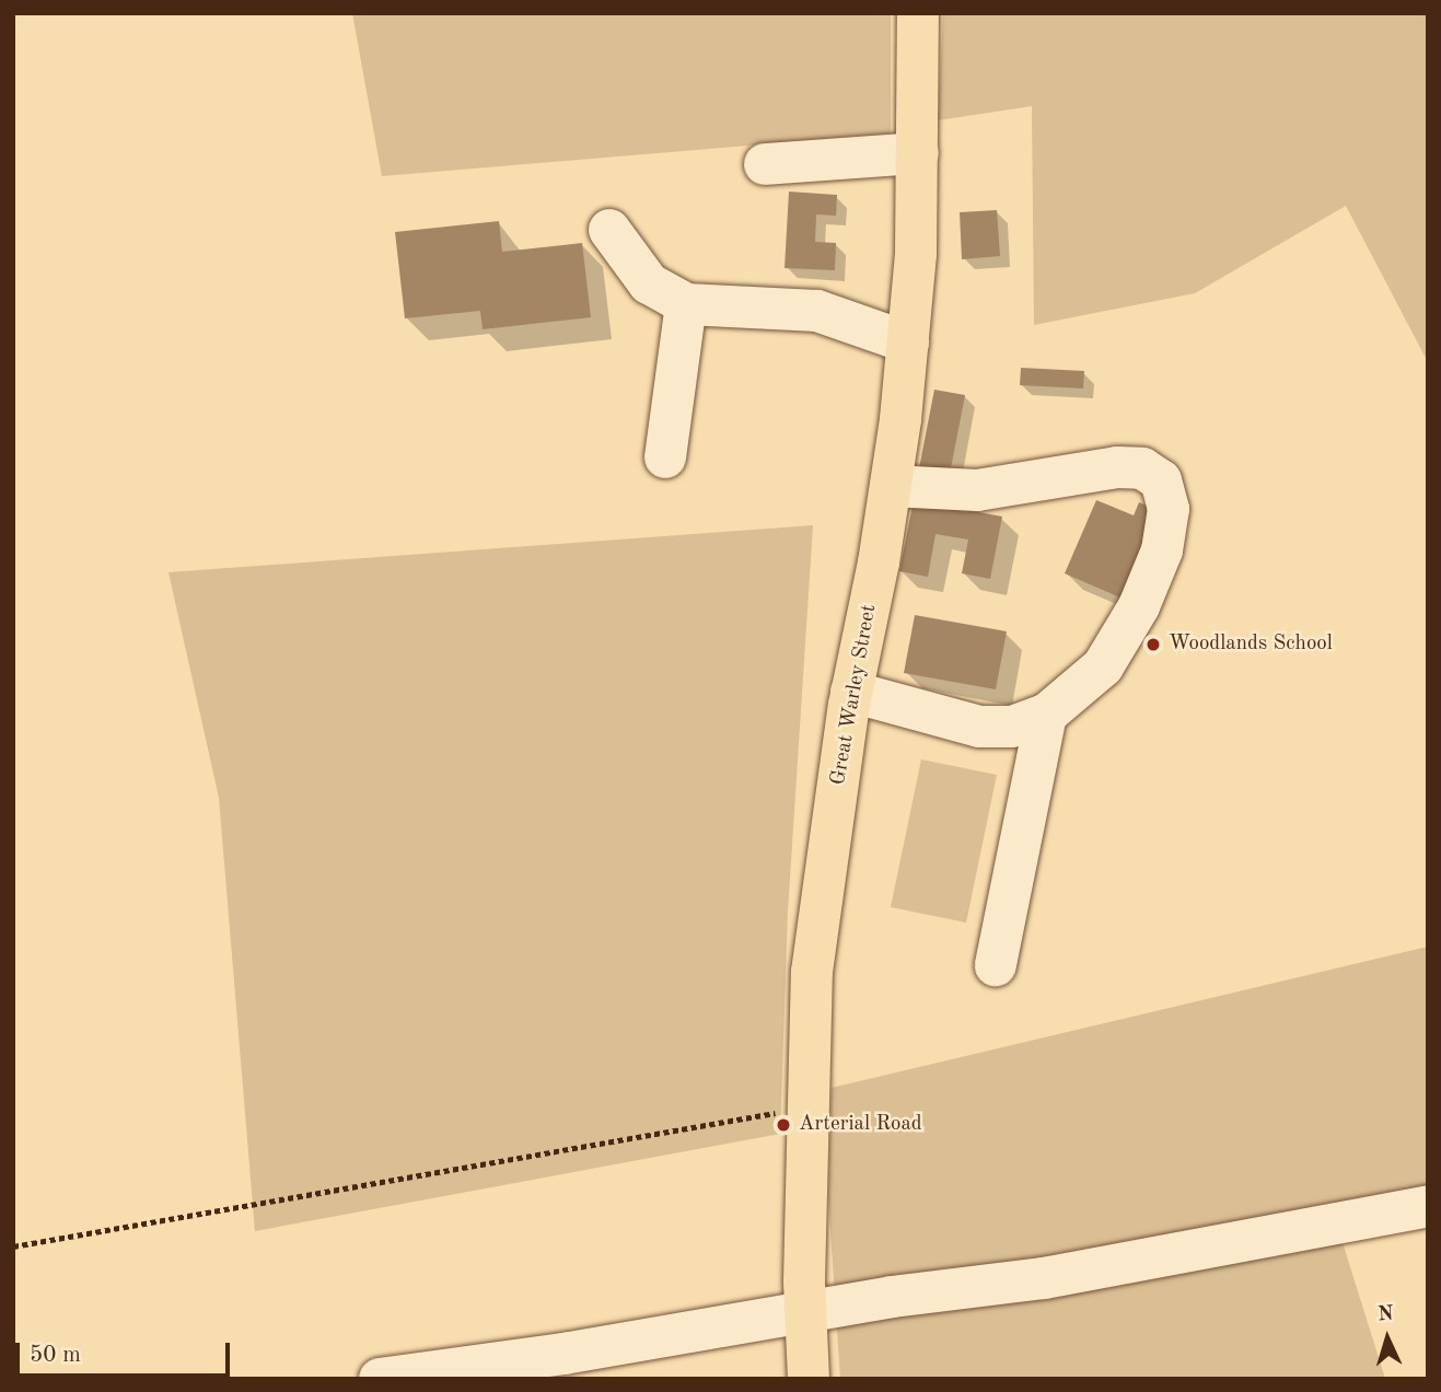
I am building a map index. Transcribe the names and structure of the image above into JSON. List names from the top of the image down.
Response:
{
  "streets": {
    "main road": ["Great Warley Street"]
  },
  "places": ["Woodlands School", "Arterial Road"],
  "scale_bar": "50 m",
  "north": "top"
}
